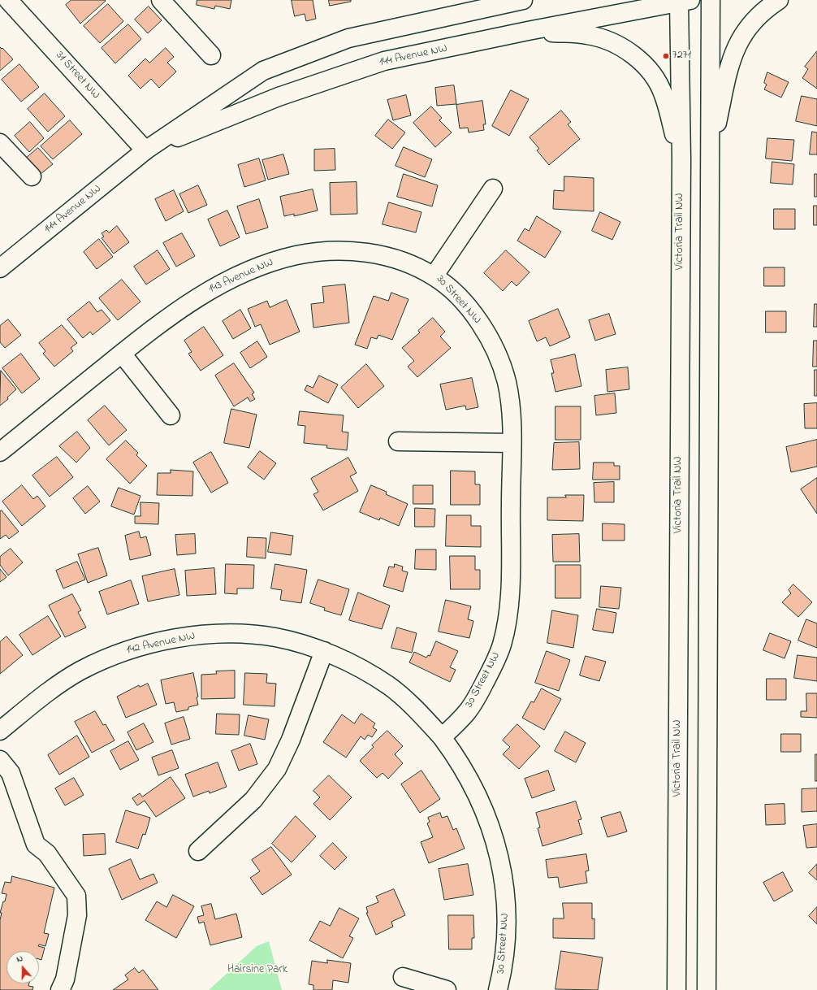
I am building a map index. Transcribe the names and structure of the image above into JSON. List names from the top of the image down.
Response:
{
  "streets": {
    "main road": [
      "144 Avenue NW",
      "31 Street NW",
      "Victoria Trail NW",
      "143 Avenue NW",
      "30 Street NW",
      "142 Avenue NW"
    ]
  },
  "crossings": [
    ["144 Avenue NW", "31 Street NW"],
    ["144 Avenue NW", "Victoria Trail NW"],
    ["143 Avenue NW", "30 Street NW"],
    ["30 Street NW", "142 Avenue NW"]
  ],
  "parks": ["Hairsine Park"],
  "places": ["7271"],
  "north": "top"
}
